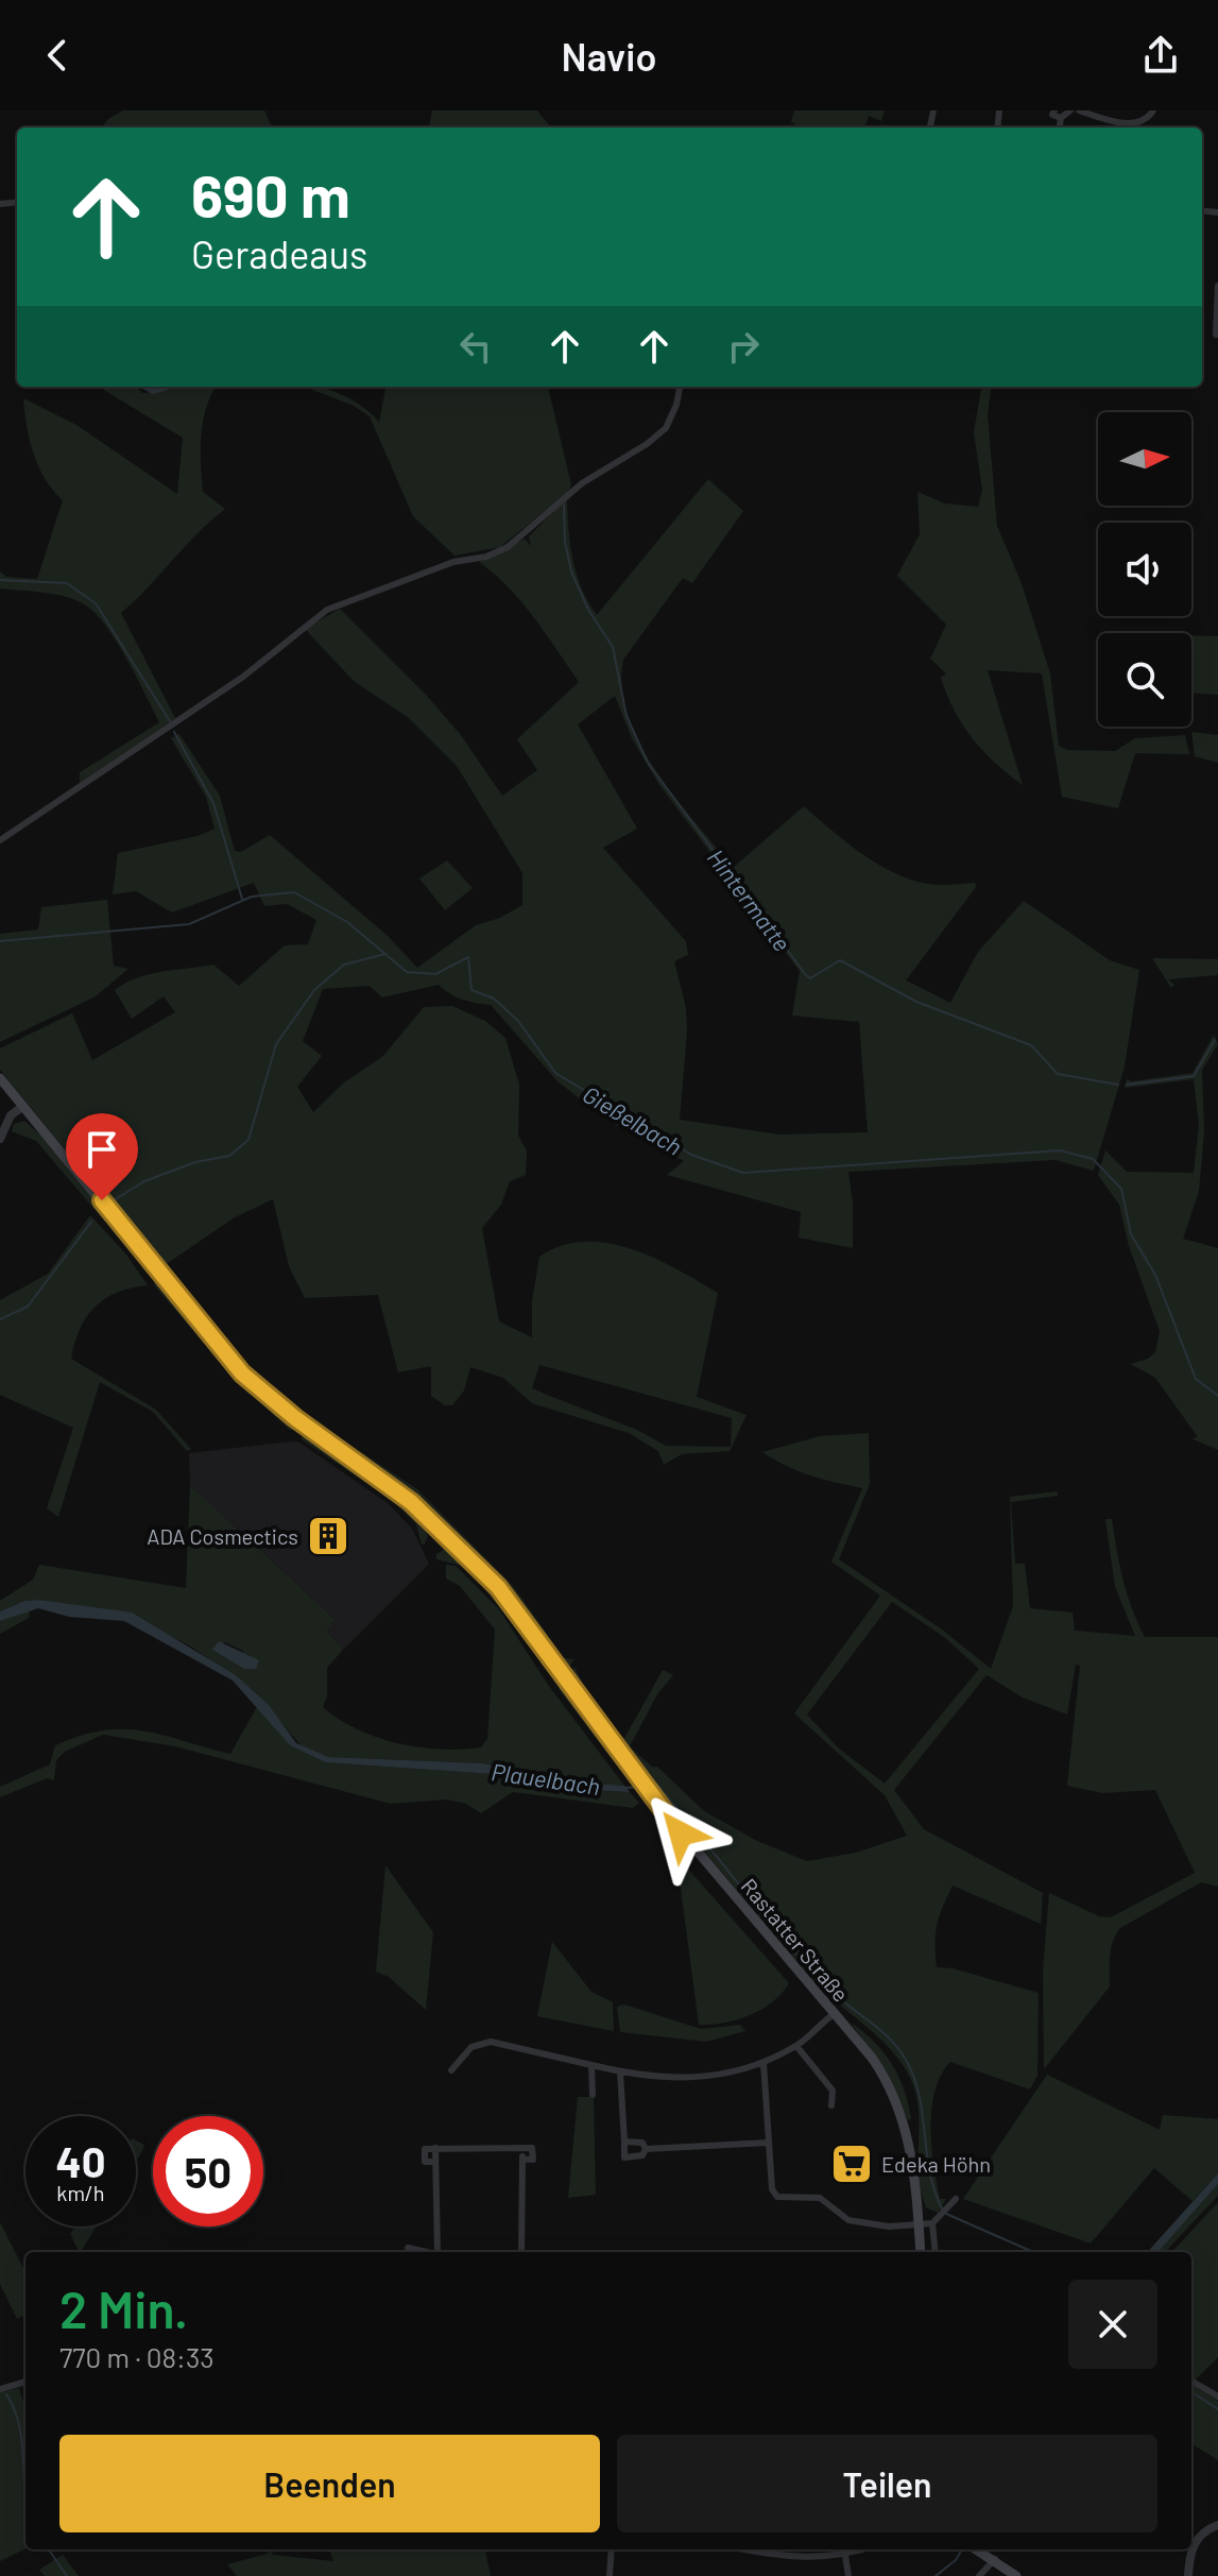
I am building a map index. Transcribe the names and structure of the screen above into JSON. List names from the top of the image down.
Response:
{
  "streets": {
    "main road": ["Rastatter Straße"]
  },
  "water": ["Hintermatte", "Gießelbach", "Plauelbach"],
  "places": {
    "building": ["ADA Cosmectics"],
    "supermarket": ["Edeka Höhn"]
  },
  "north": "right",
  "page": {
    "header": "Navio",
    "turn": ["690 m", "Geradeaus"],
    "speed": "40 km/h",
    "limit": "50",
    "heading": ["2 Min.", "770 m · 08:33"],
    "buttons": ["Beenden", "Teilen"]
  }
}
